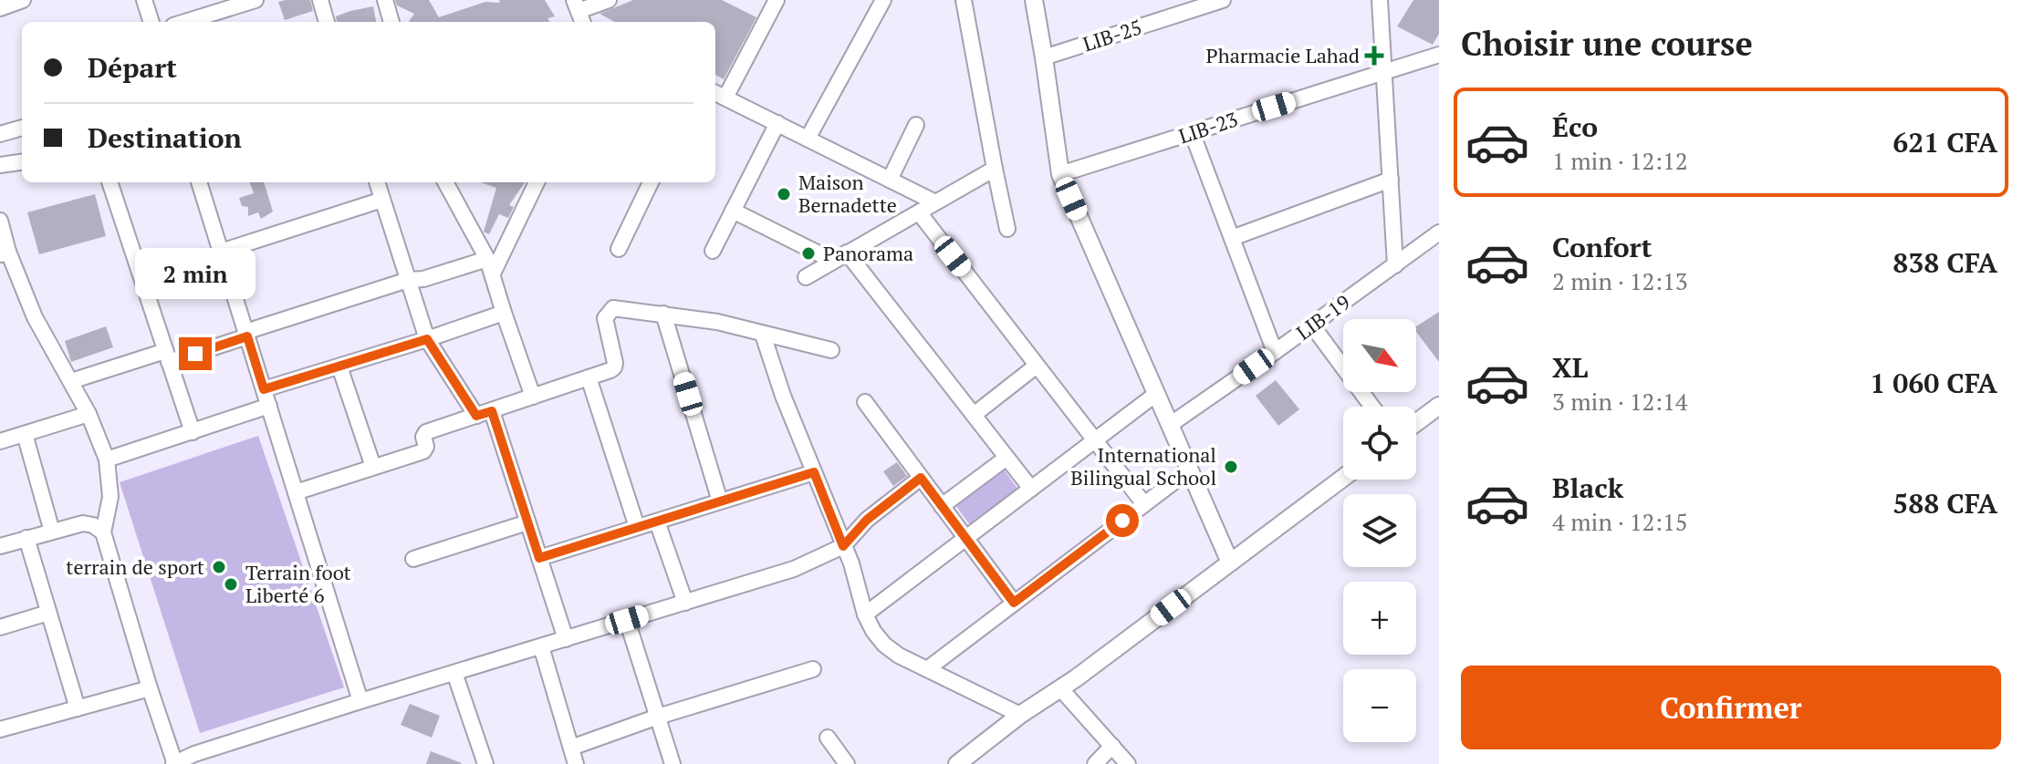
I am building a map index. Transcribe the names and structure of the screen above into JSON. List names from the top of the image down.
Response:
{
  "streets": {
    "street": ["LIB-25", "LIB-23", "LIB-19"]
  },
  "places": {
    "health": ["Pharmacie Lahad"],
    "other": [
      "Maison Bernadette",
      "Panorama",
      "International Bilingual School",
      "terrain de sport",
      "Terrain foot Liberté 6"
    ]
  },
  "north": "bottom right",
  "page": {
    "heading": "Choisir une course",
    "banner": ["Départ", "Destination"],
    "list": [
      {
        "name": "Éco",
        "note": "1 min · 12:12",
        "value": "621 CFA"
      },
      {
        "name": "Confort",
        "note": "2 min · 12:13",
        "value": "838 CFA"
      },
      {
        "name": "XL",
        "note": "3 min · 12:14",
        "value": "1 060 CFA"
      },
      {
        "name": "Black",
        "note": "4 min · 12:15",
        "value": "588 CFA"
      }
    ],
    "bubble": "2 min",
    "map_buttons": ["+", "−"],
    "buttons": "Confirmer"
  }
}
